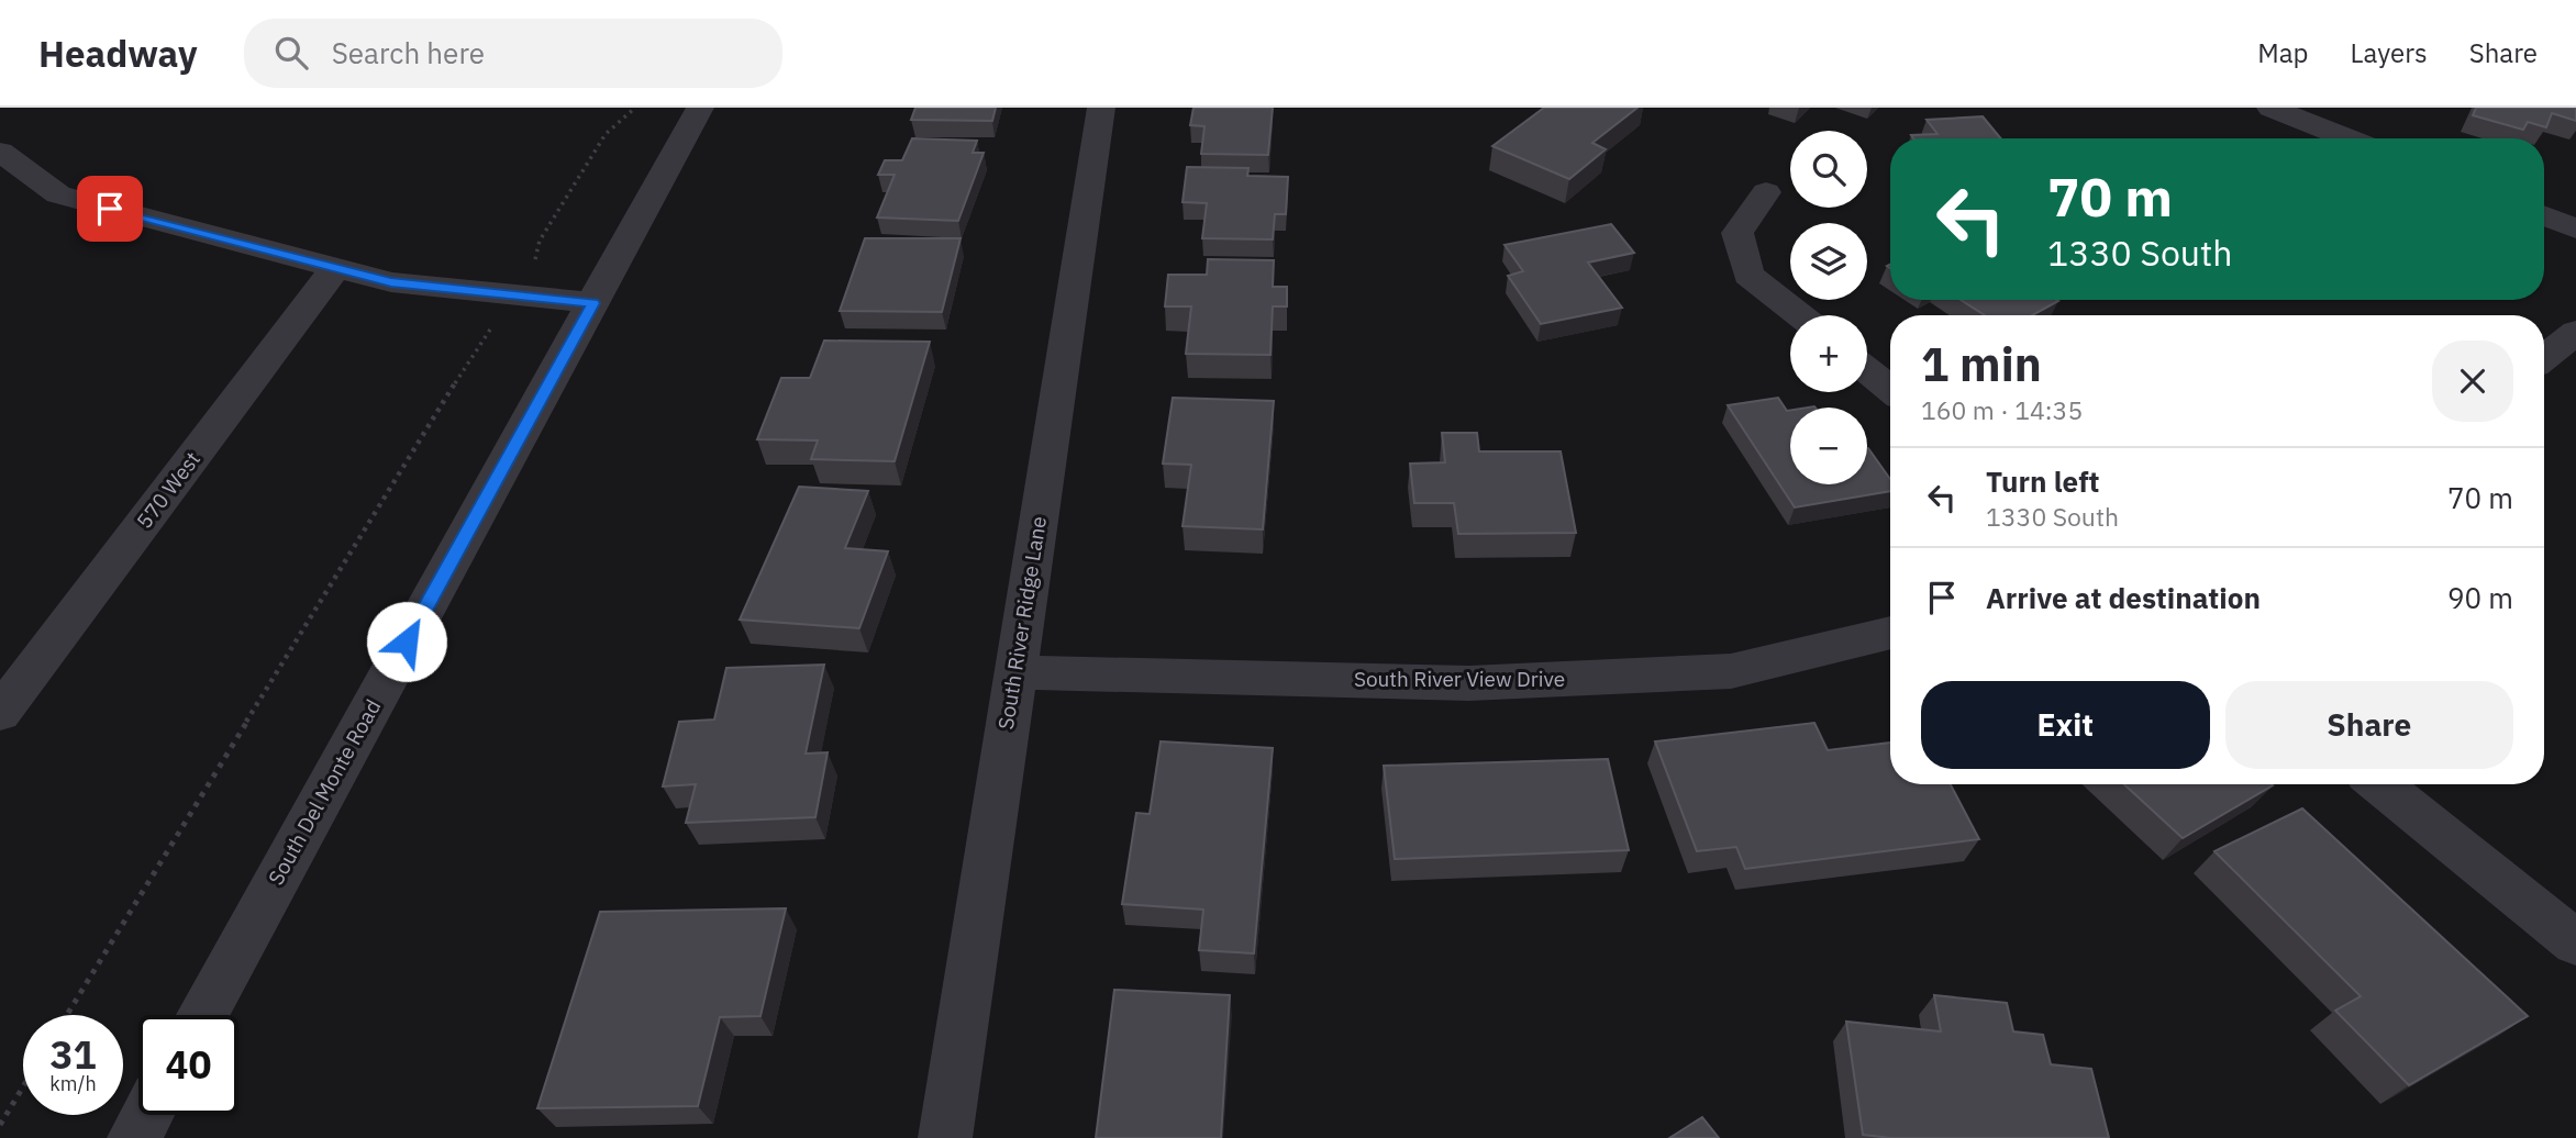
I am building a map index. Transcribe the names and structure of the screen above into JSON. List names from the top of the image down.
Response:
{
  "streets": {
    "street": [
      "570 West",
      "South River Ridge Lane",
      "South River View Drive",
      "South Del Monte Road"
    ]
  },
  "crossings": [
    ["South River Ridge Lane", "South River View Drive"]
  ],
  "page": {
    "header": "Headway",
    "search": "Search here",
    "nav": ["Map", "Layers", "Share"],
    "map_buttons": ["+", "−"],
    "turn": ["70 m", "1330 South"],
    "heading": ["1 min", "160 m · 14:35"],
    "list": [
      {
        "name": "Turn left",
        "note": "1330 South",
        "value": "70 m"
      },
      {
        "name": "Arrive at destination",
        "value": "90 m"
      }
    ],
    "buttons": ["Exit", "Share"],
    "speed": "31 km/h",
    "limit": "40"
  }
}
